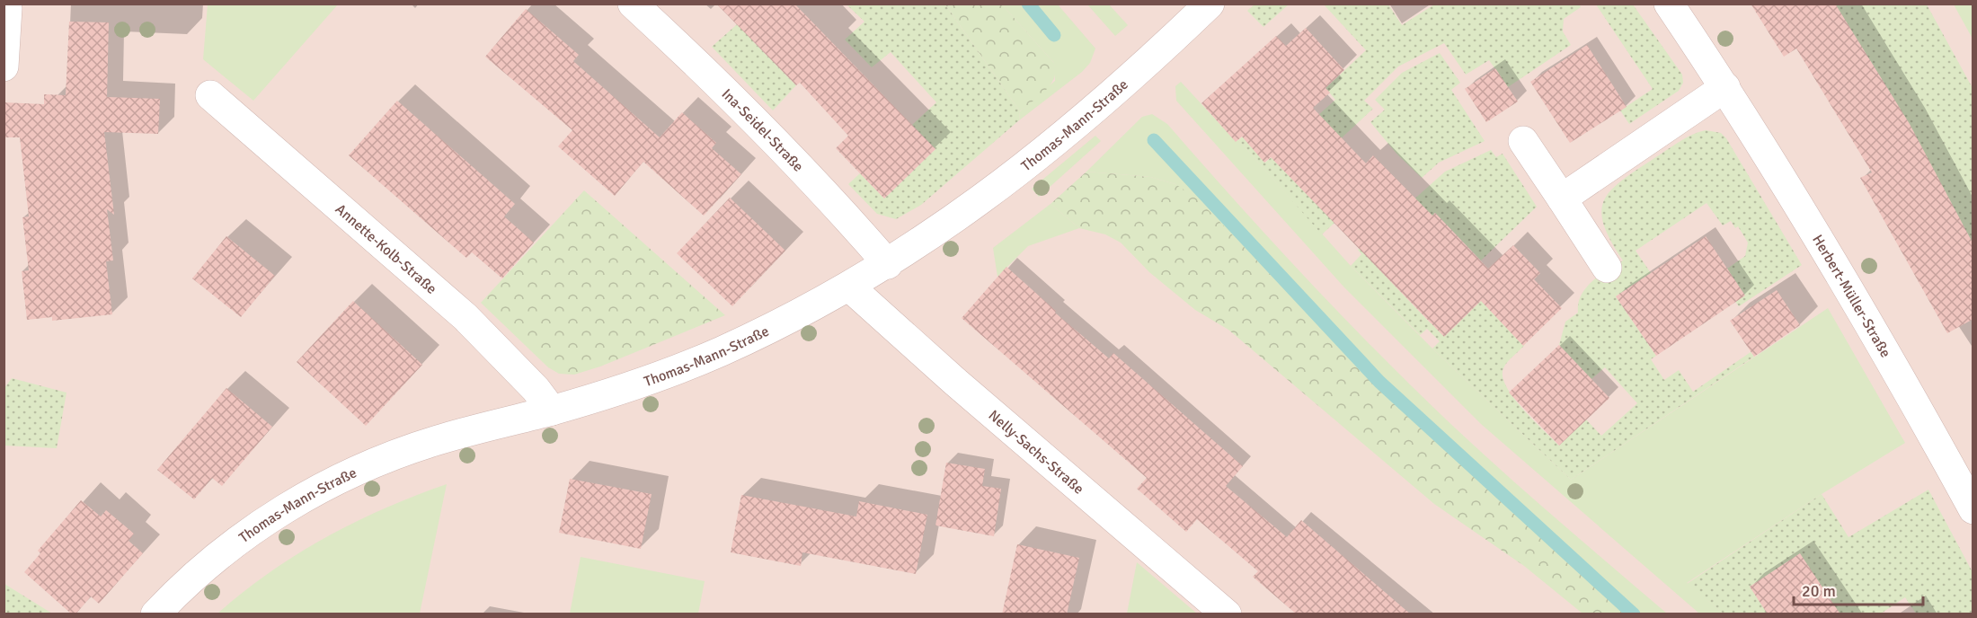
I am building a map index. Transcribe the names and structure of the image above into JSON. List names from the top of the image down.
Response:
{
  "streets": {
    "street": [
      "Thomas-Mann-Straße",
      "Ina-Seidel-Straße",
      "Annette-Kolb-Straße",
      "Herbert-Müller-Straße",
      "Nelly-Sachs-Straße"
    ]
  },
  "crossings": [
    ["Thomas-Mann-Straße", "Ina-Seidel-Straße"],
    ["Thomas-Mann-Straße", "Annette-Kolb-Straße"],
    ["Thomas-Mann-Straße", "Nelly-Sachs-Straße"]
  ],
  "scale_bar": "20 m"
}
